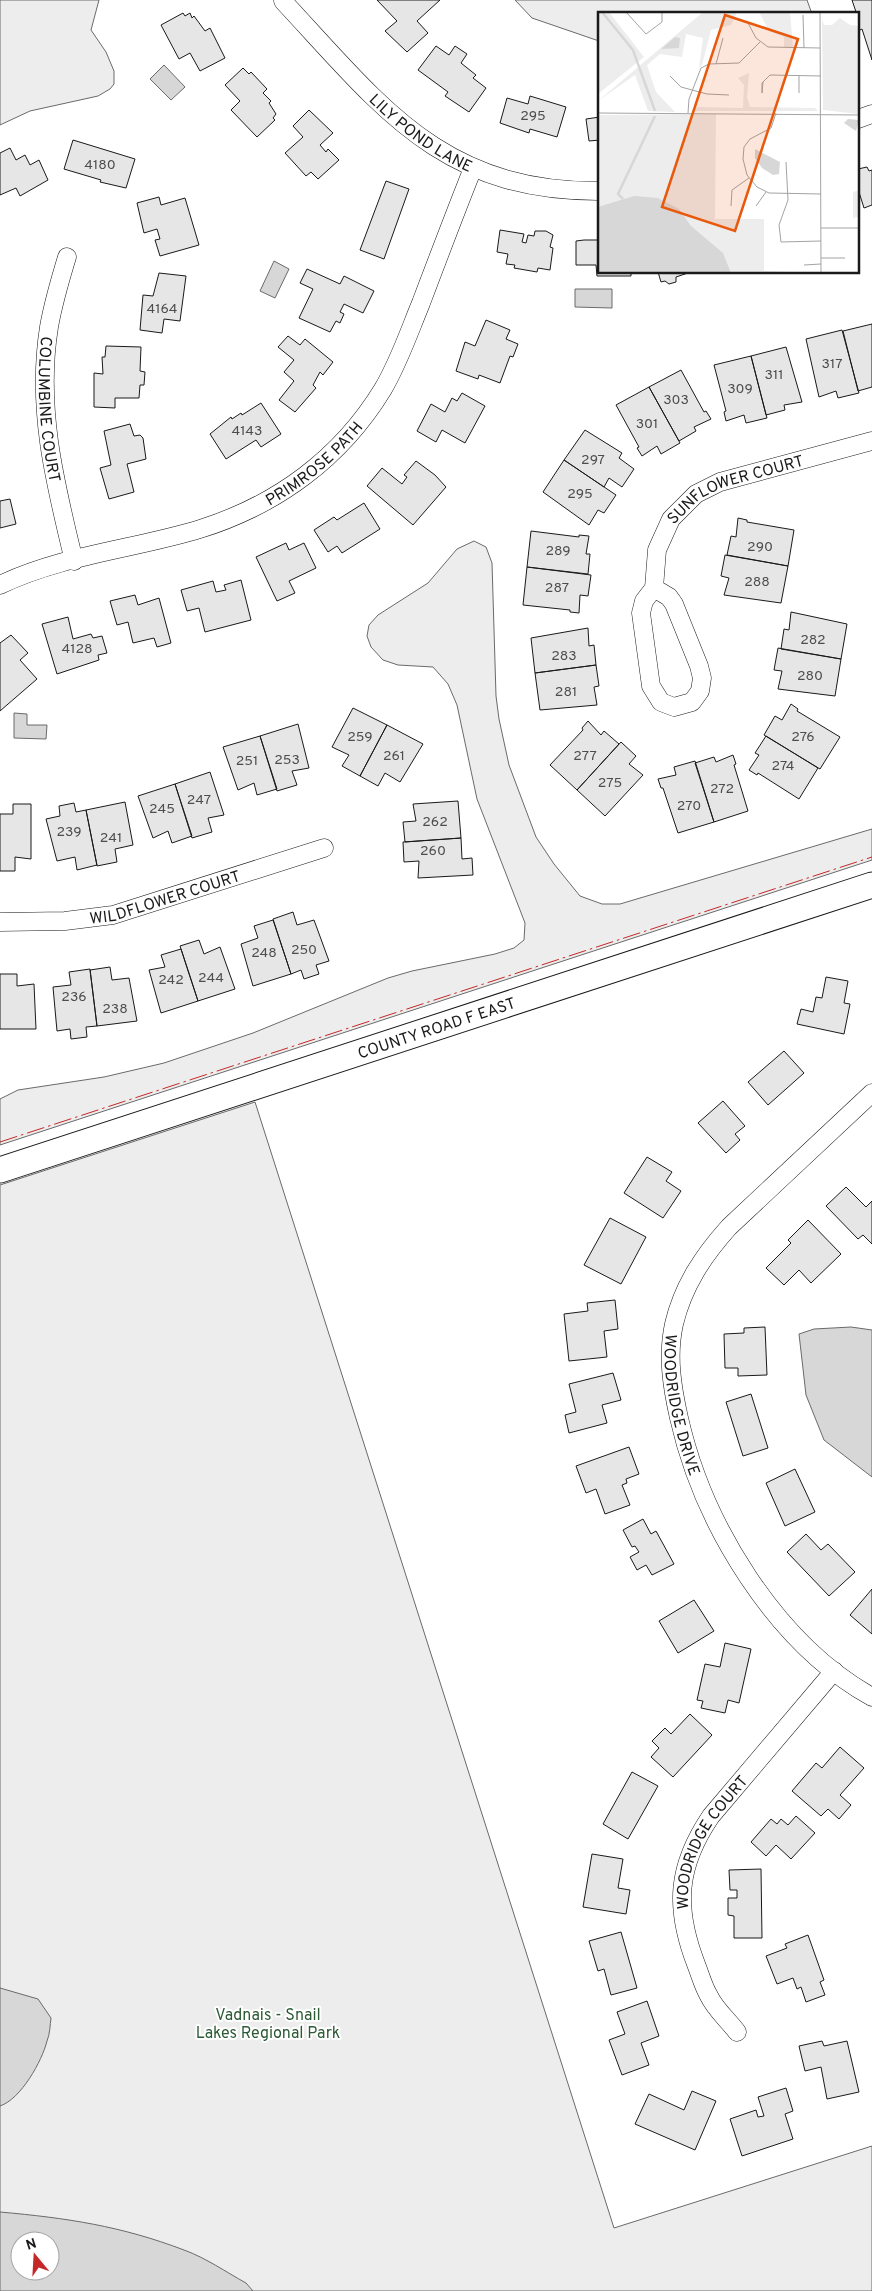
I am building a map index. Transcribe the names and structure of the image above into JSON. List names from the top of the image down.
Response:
{
  "streets": {
    "street": [
      "LILY POND LANE",
      "COLUMBINE COURT",
      "PRIMROSE PATH",
      "SUNFLOWER COURT",
      "WILDFLOWER COURT",
      "COUNTY ROAD F EAST",
      "WOODRIDGE DRIVE",
      "WOODRIDGE COURT"
    ]
  },
  "crossings": [
    ["LILY POND LANE", "PRIMROSE PATH"],
    ["COLUMBINE COURT", "PRIMROSE PATH"],
    ["WOODRIDGE DRIVE", "WOODRIDGE COURT"]
  ],
  "parks": ["Vadnais - Snail Lakes Regional Park"],
  "house_numbers": [
    "295",
    "4180",
    "4164",
    "317",
    "311",
    "309",
    "303",
    "301",
    "4143",
    "297",
    "295",
    "290",
    "289",
    "288",
    "287",
    "282",
    "4128",
    "283",
    "280",
    "281",
    "259",
    "276",
    "261",
    "277",
    "253",
    "251",
    "274",
    "275",
    "272",
    "247",
    "270",
    "245",
    "262",
    "239",
    "241",
    "260",
    "250",
    "248",
    "244",
    "242",
    "236",
    "238"
  ],
  "north": "top"
}
